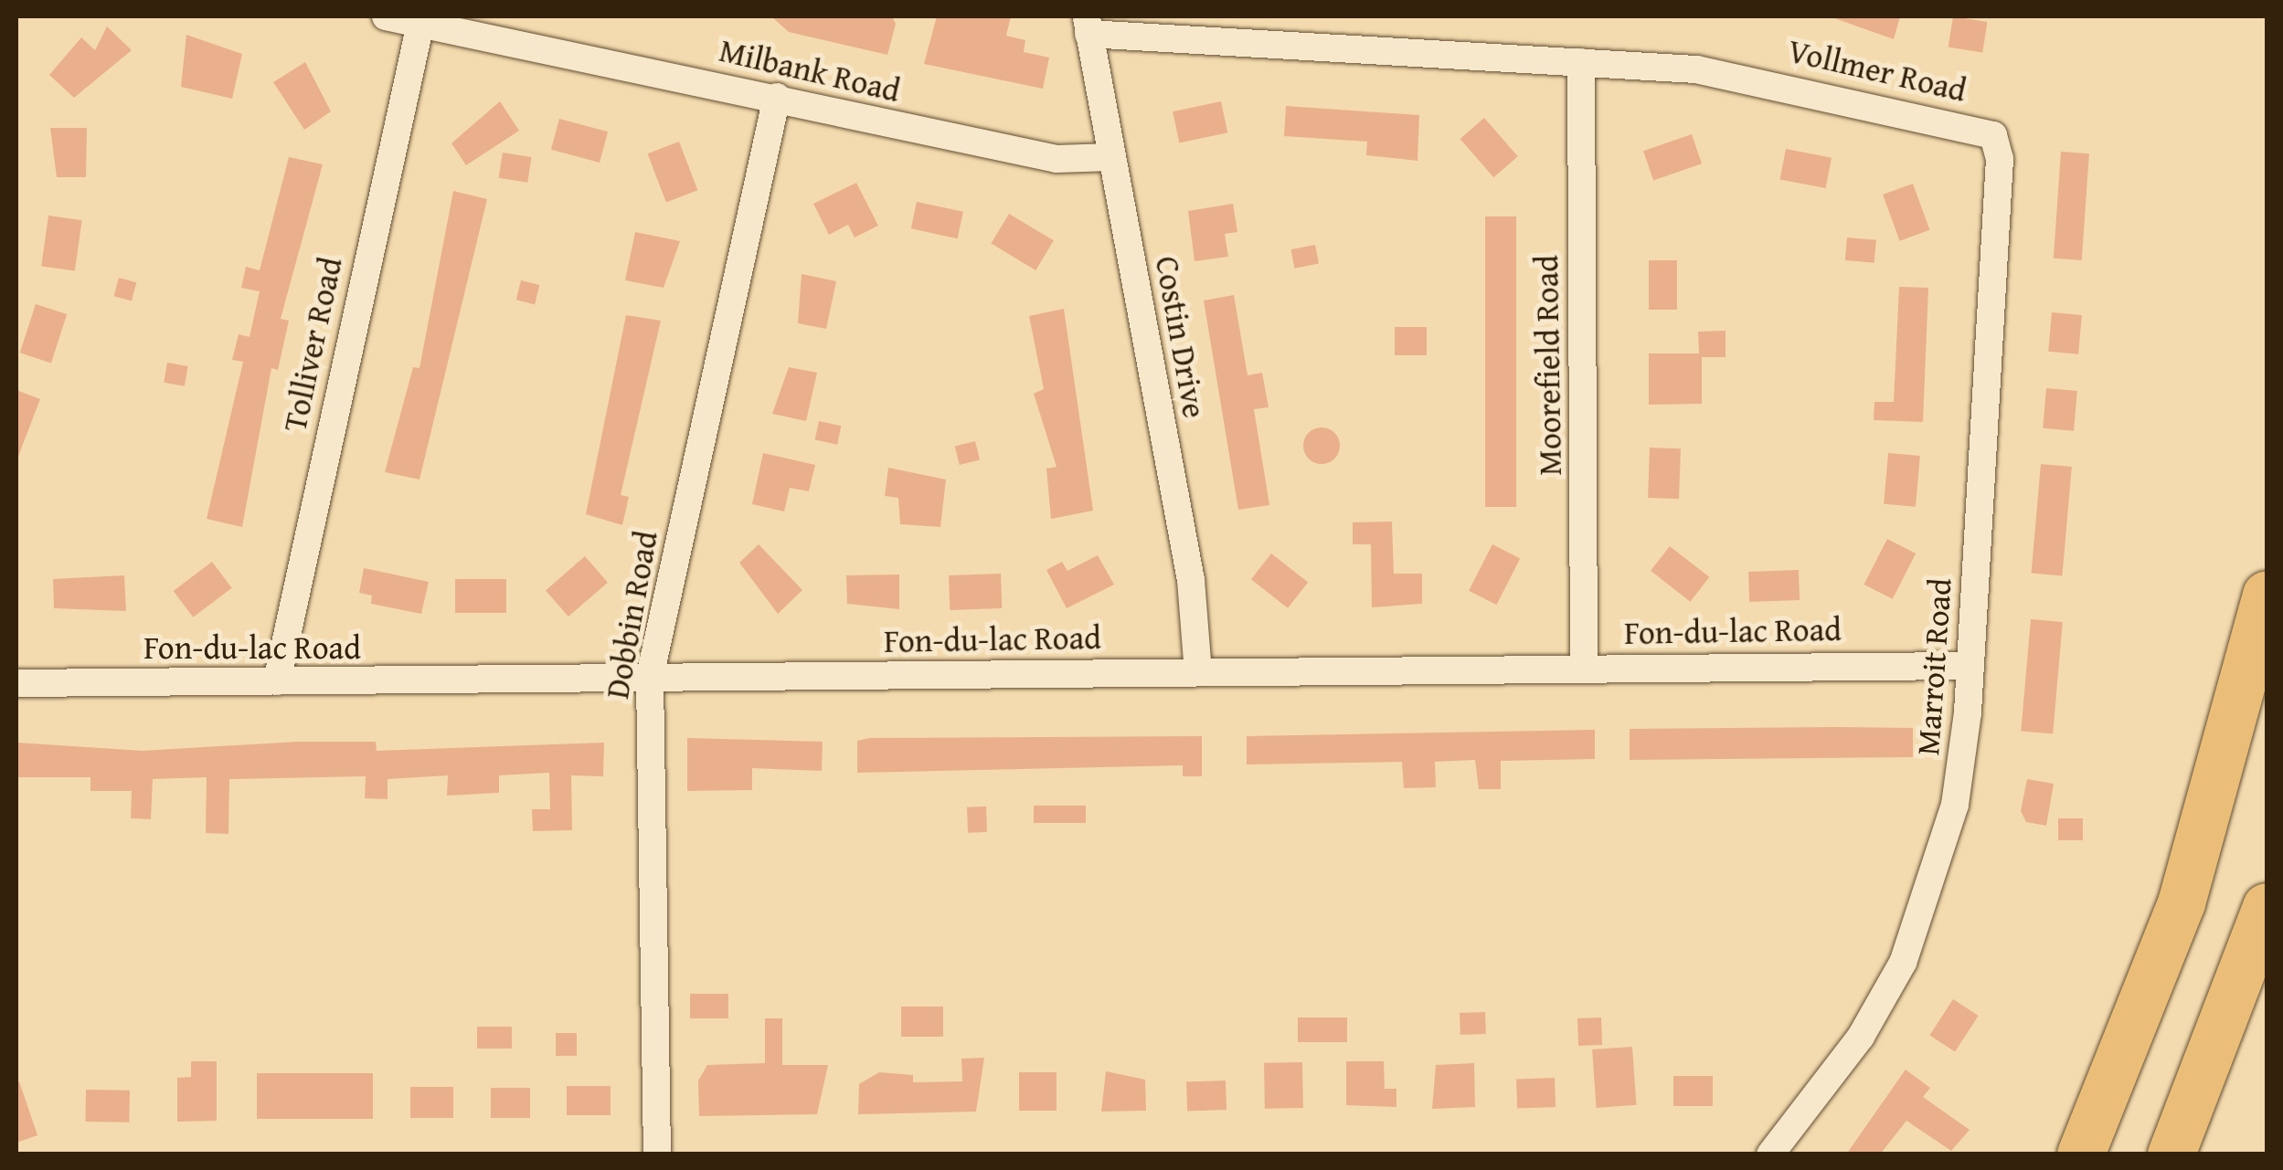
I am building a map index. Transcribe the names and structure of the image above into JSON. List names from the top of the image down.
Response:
{
  "streets": {
    "street": [
      "Milbank Road",
      "Vollmer Road",
      "Costin Drive",
      "Tolliver Road",
      "Moorefield Road",
      "Dobbin Road",
      "Fon-du-lac Road",
      "Marroit Road"
    ]
  },
  "crossings": [
    ["Milbank Road", "Costin Drive"],
    ["Milbank Road", "Tolliver Road"],
    ["Milbank Road", "Dobbin Road"],
    ["Vollmer Road", "Costin Drive"],
    ["Vollmer Road", "Moorefield Road"],
    ["Vollmer Road", "Marroit Road"],
    ["Costin Drive", "Fon-du-lac Road"],
    ["Tolliver Road", "Fon-du-lac Road"],
    ["Moorefield Road", "Fon-du-lac Road"],
    ["Dobbin Road", "Fon-du-lac Road"],
    ["Fon-du-lac Road", "Marroit Road"]
  ]
}
